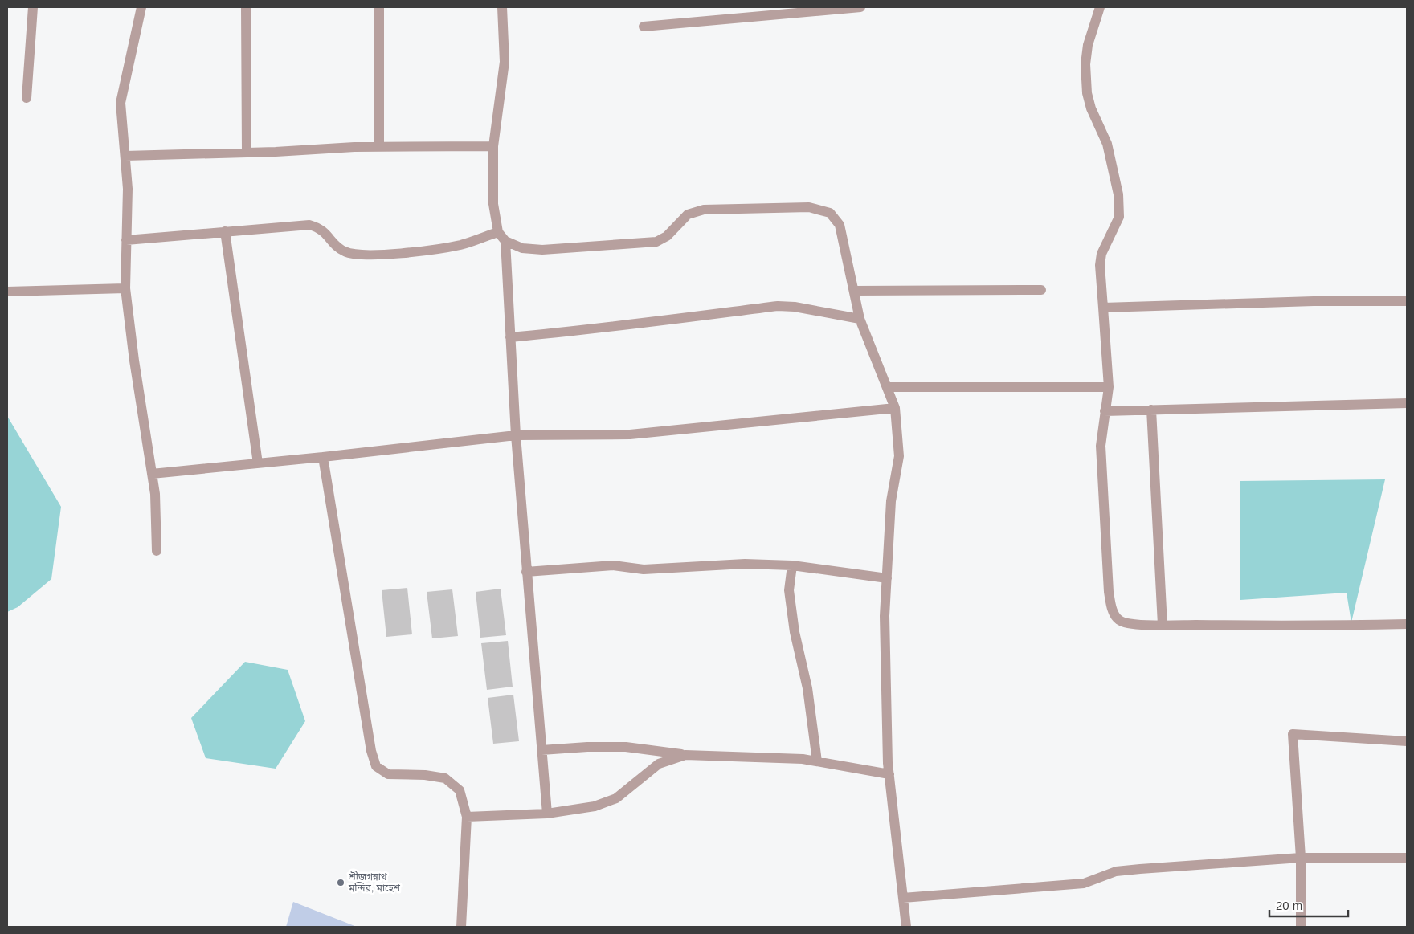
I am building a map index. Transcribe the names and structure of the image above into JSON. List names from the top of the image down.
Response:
{
  "places": ["শ্রীজগন্নাথ মন্দির, মাহেশ"],
  "scale_bar": "20 m"
}
